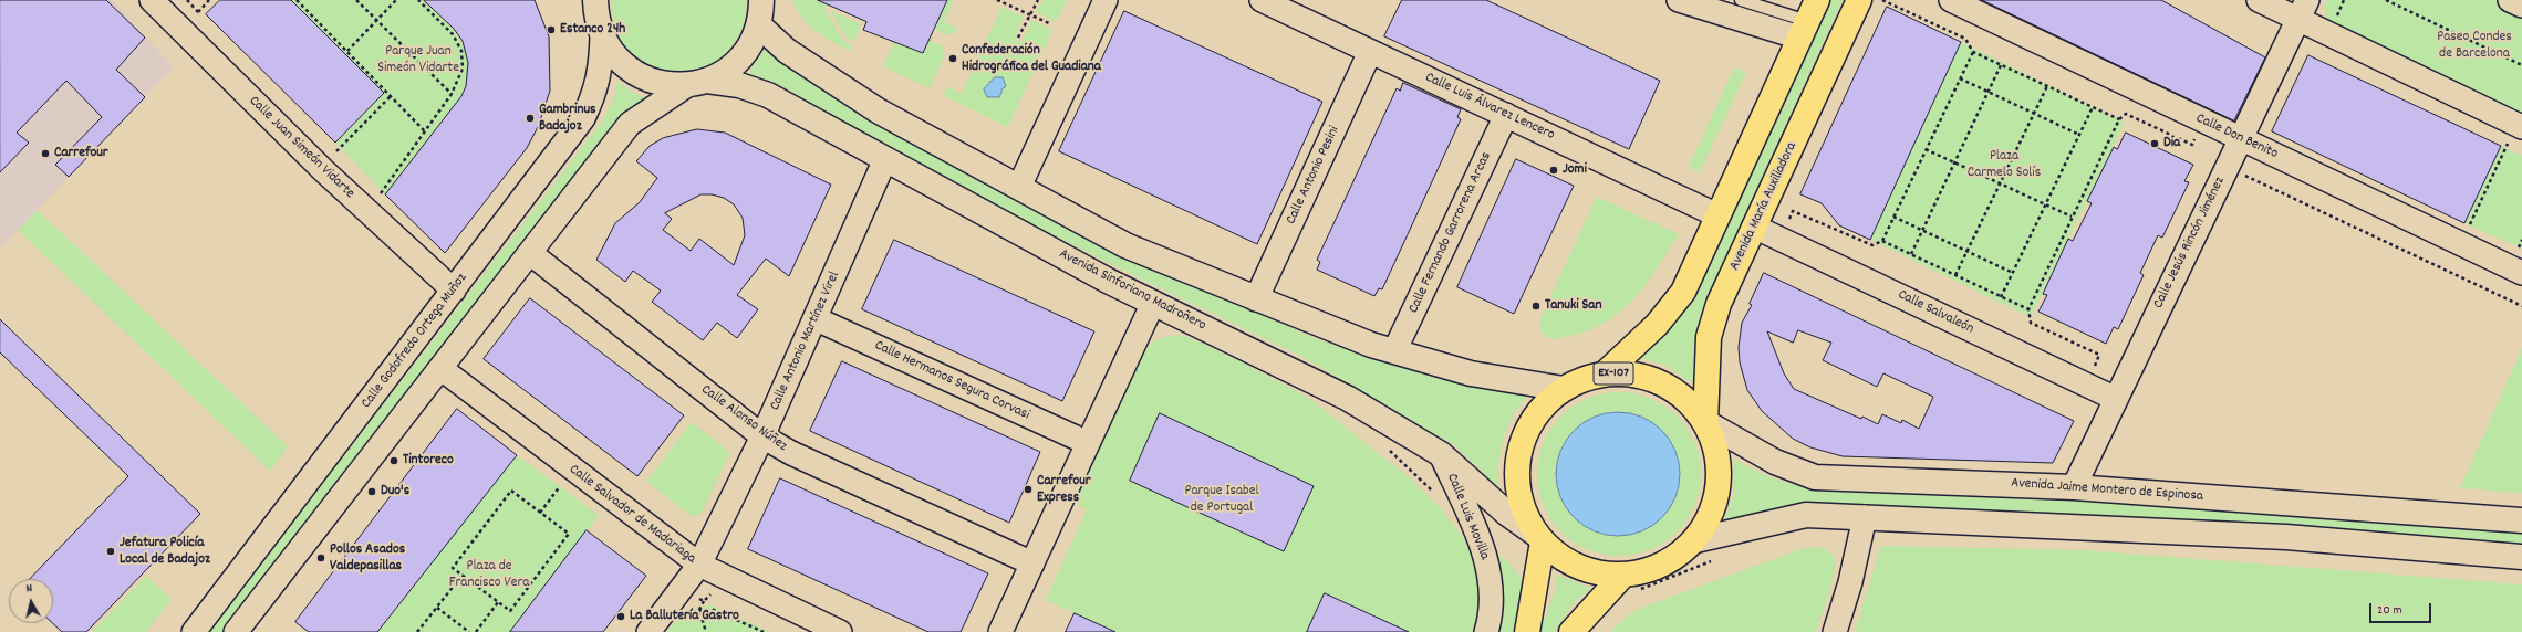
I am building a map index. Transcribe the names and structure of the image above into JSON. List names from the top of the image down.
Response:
{
  "streets": {
    "main road": [
      "Avenida María Auxiliadora",
      "Avenida Sinforiano Madroñero",
      "EX-107",
      "Avenida Jaime Montero de Espinosa"
    ],
    "street": [
      "Calle Luis Álvarez Lencero",
      "Calle Don Benito",
      "Calle Juan Simeón Vidarte",
      "Calle Antonio Pesini",
      "Calle Fernando Garrorena Arcas",
      "Calle Jesús Rincón Jiménez",
      "Calle Salvaleón",
      "Calle Godofredo Ortega Muñoz",
      "Calle Antonio Martínez Virel",
      "Calle Hermanos Segura Corvasi",
      "Calle Alonso Núñez",
      "Calle Salvador de Madariaga",
      "Calle Luis Movilla"
    ]
  },
  "crossings": [
    ["Calle Luis Álvarez Lencero", "Calle Antonio Pesini"],
    ["Calle Luis Álvarez Lencero", "Calle Fernando Garrorena Arcas"],
    ["Calle Luis Álvarez Lencero", "EX-107"],
    ["Calle Don Benito", "Calle Jesús Rincón Jiménez"],
    ["Calle Juan Simeón Vidarte", "Calle Godofredo Ortega Muñoz"],
    ["Avenida María Auxiliadora", "Calle Salvaleón"],
    ["Avenida María Auxiliadora", "EX-107"],
    ["Avenida María Auxiliadora", "Avenida Jaime Montero de Espinosa"],
    ["Calle Jesús Rincón Jiménez", "Calle Salvaleón"],
    ["Calle Jesús Rincón Jiménez", "Avenida Jaime Montero de Espinosa"],
    ["Avenida Sinforiano Madroñero", "Calle Godofredo Ortega Muñoz"],
    ["Avenida Sinforiano Madroñero", "Calle Antonio Martínez Virel"],
    ["Avenida Sinforiano Madroñero", "EX-107"],
    ["Avenida Sinforiano Madroñero", "Calle Luis Movilla"],
    ["Calle Antonio Martínez Virel", "Calle Hermanos Segura Corvasi"],
    ["Calle Antonio Martínez Virel", "Calle Alonso Núñez"],
    ["Calle Antonio Martínez Virel", "Calle Salvador de Madariaga"],
    ["EX-107", "Avenida Jaime Montero de Espinosa"]
  ],
  "parks": [
    "Paseo Condes de Barcelona",
    "Parque Juan Simeón Vidarte",
    "Plaza Carmelo Solís",
    "Parque Isabel de Portugal",
    "Plaza de Francisco Vera"
  ],
  "places": [
    "Estanco 24h",
    "Confederación Hidrográfica del Guadiana",
    "Gambrinus Badajoz",
    "Dia",
    "Carrefour",
    "Jomi",
    "Tanuki San",
    "Tintoreco",
    "Carrefour Express",
    "Duo's",
    "Jefatura Policía Local de Badajoz",
    "Pollos Asados Valdepasillas",
    "La Ballutería Gastro"
  ],
  "scale_bar": "20 m",
  "north": "top"
}
